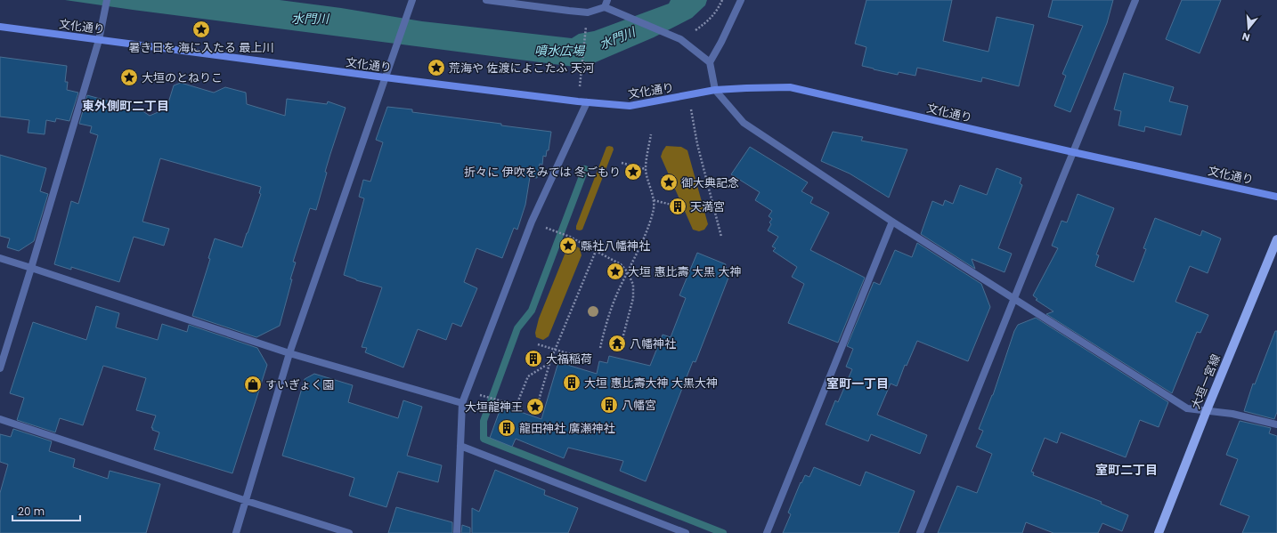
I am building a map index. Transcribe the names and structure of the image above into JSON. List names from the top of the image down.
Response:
{
  "streets": {
    "main road": ["大垣一宮線"],
    "street": ["文化通り"]
  },
  "districts": ["東外側町二丁目", "室町一丁目", "室町二丁目"],
  "water": ["水門川", "噴水広場"],
  "places": {
    "place": [
      "暑き日を 海に入たる 最上川",
      "荒海や 佐渡によこたふ 天河",
      "大垣のとねりこ",
      "折々に 伊吹をみては 冬ごもり",
      "御大典記念",
      "縣社八幡神社",
      "大垣 惠比壽 大黒 大神",
      "大垣龍神王"
    ],
    "building": [
      "天満宮",
      "大福稲荷",
      "大垣 惠比壽大神 大黒大神",
      "八幡宮",
      "龍田神社 廣瀬神社"
    ],
    "temple": ["八幡神社"],
    "shop": ["すいぎょく園"]
  },
  "scale_bar": "20 m",
  "north": "bottom"
}
